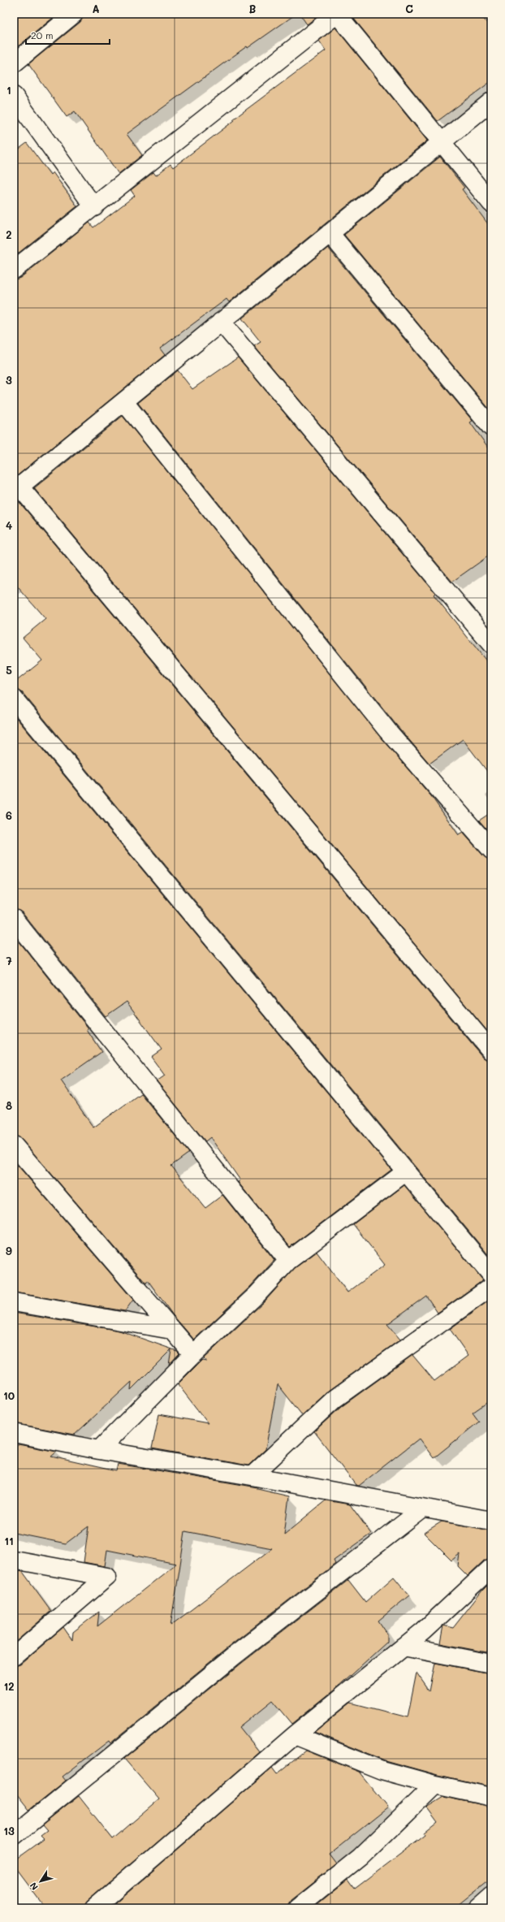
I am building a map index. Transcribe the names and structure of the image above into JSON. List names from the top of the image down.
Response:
{
  "scale_bar": "20 m",
  "north": "bottom left",
  "grid": {
    "columns": ["A", "B", "C"],
    "rows": [
      "1",
      "2",
      "3",
      "4",
      "5",
      "6",
      "7",
      "8",
      "9",
      "10",
      "11",
      "12",
      "13"
    ]
  }
}
